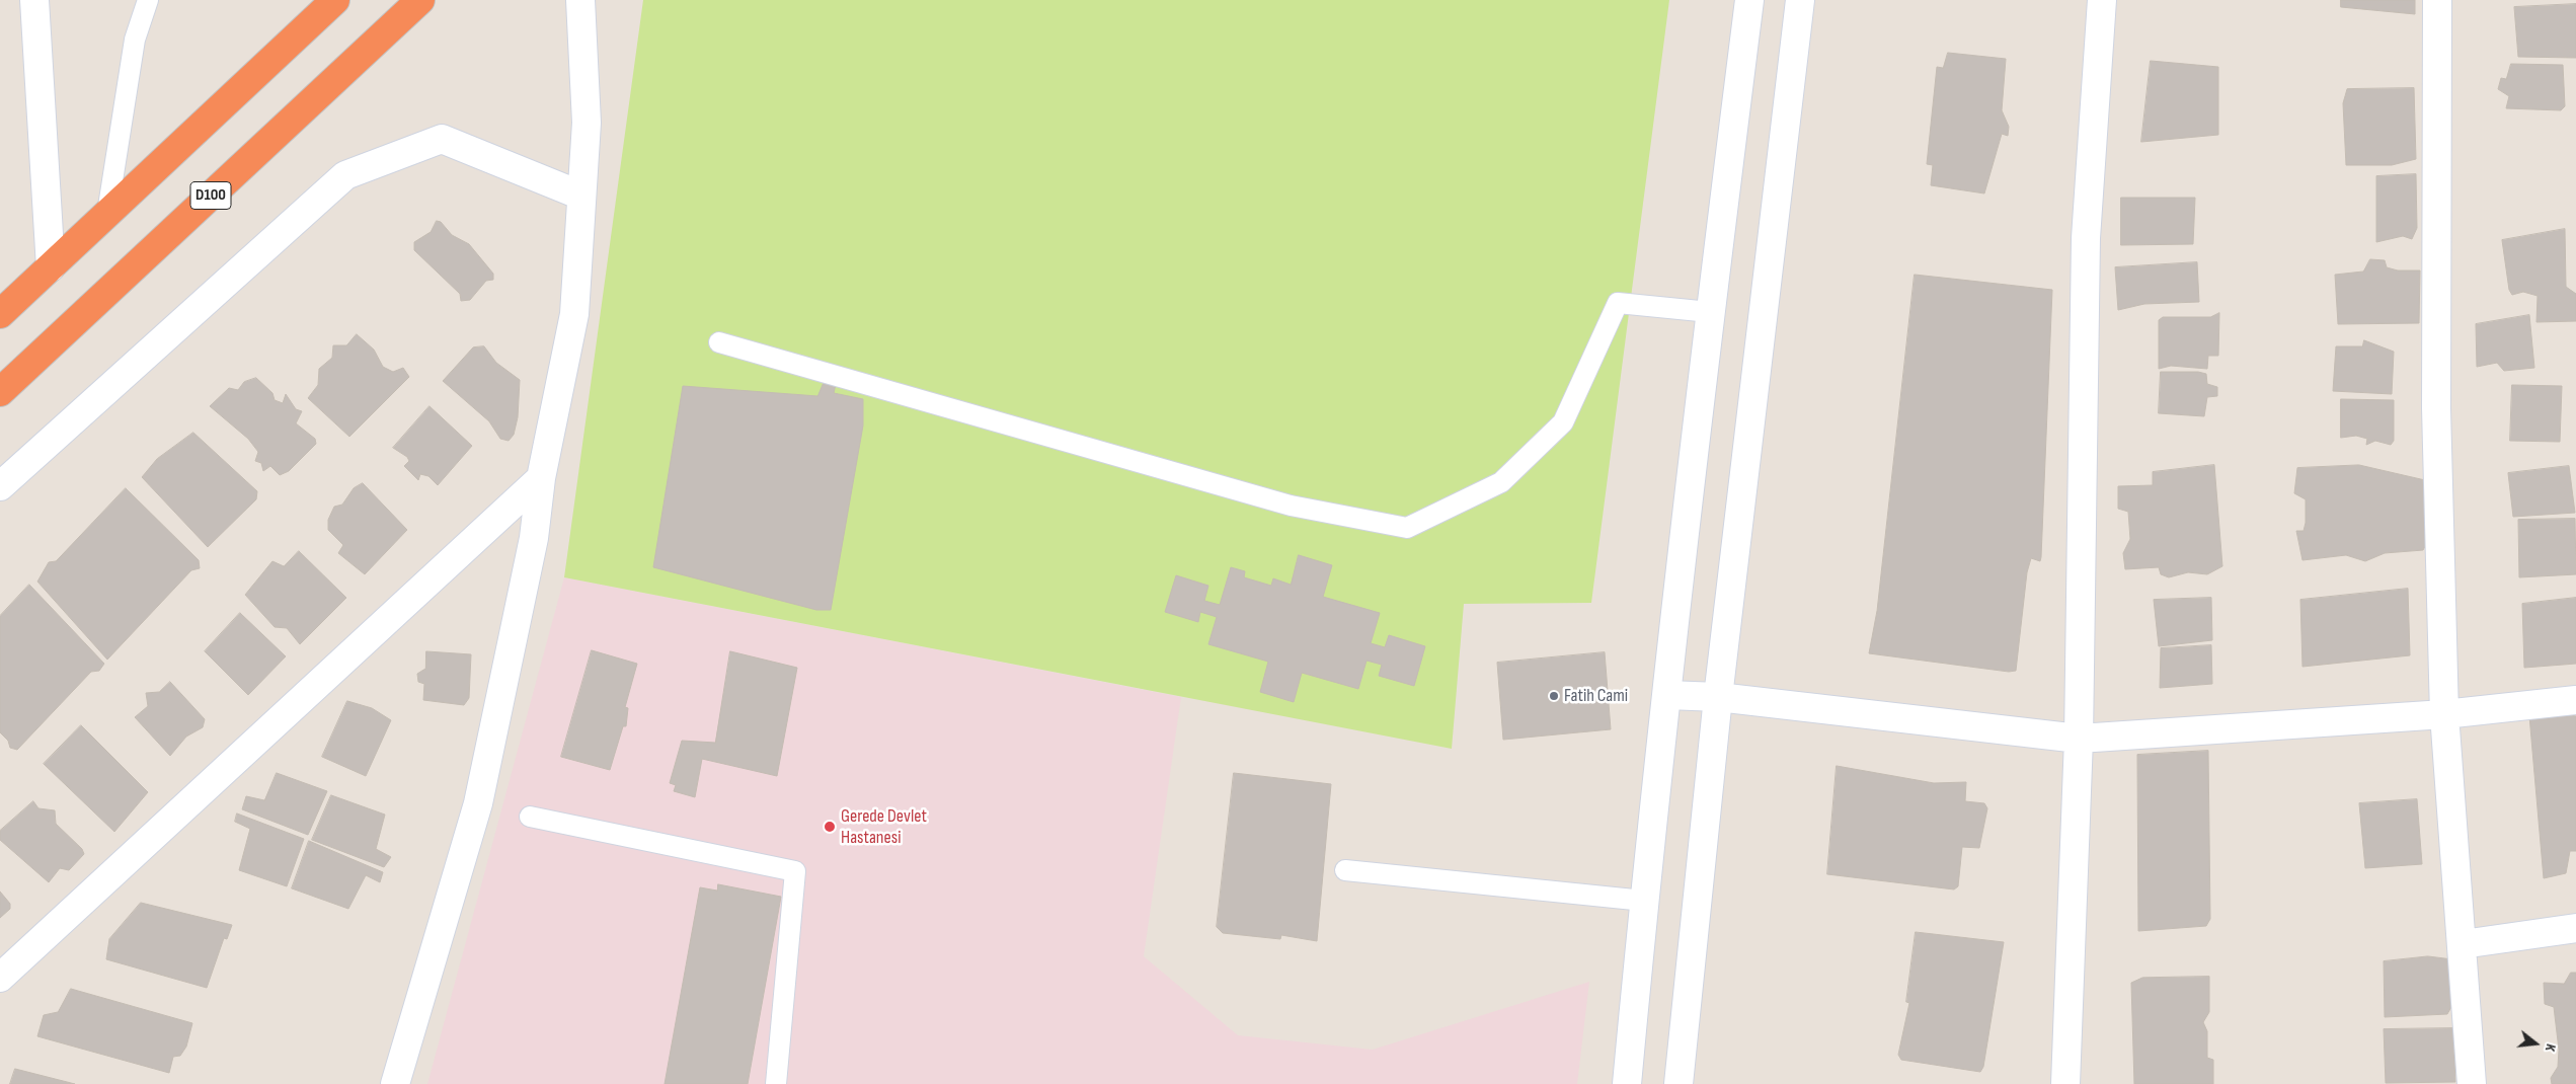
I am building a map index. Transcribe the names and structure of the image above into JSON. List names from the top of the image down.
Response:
{
  "streets": {
    "highway": ["D100"]
  },
  "places": ["Fatih Cami", "Gerede Devlet Hastanesi"],
  "north": "right"
}
